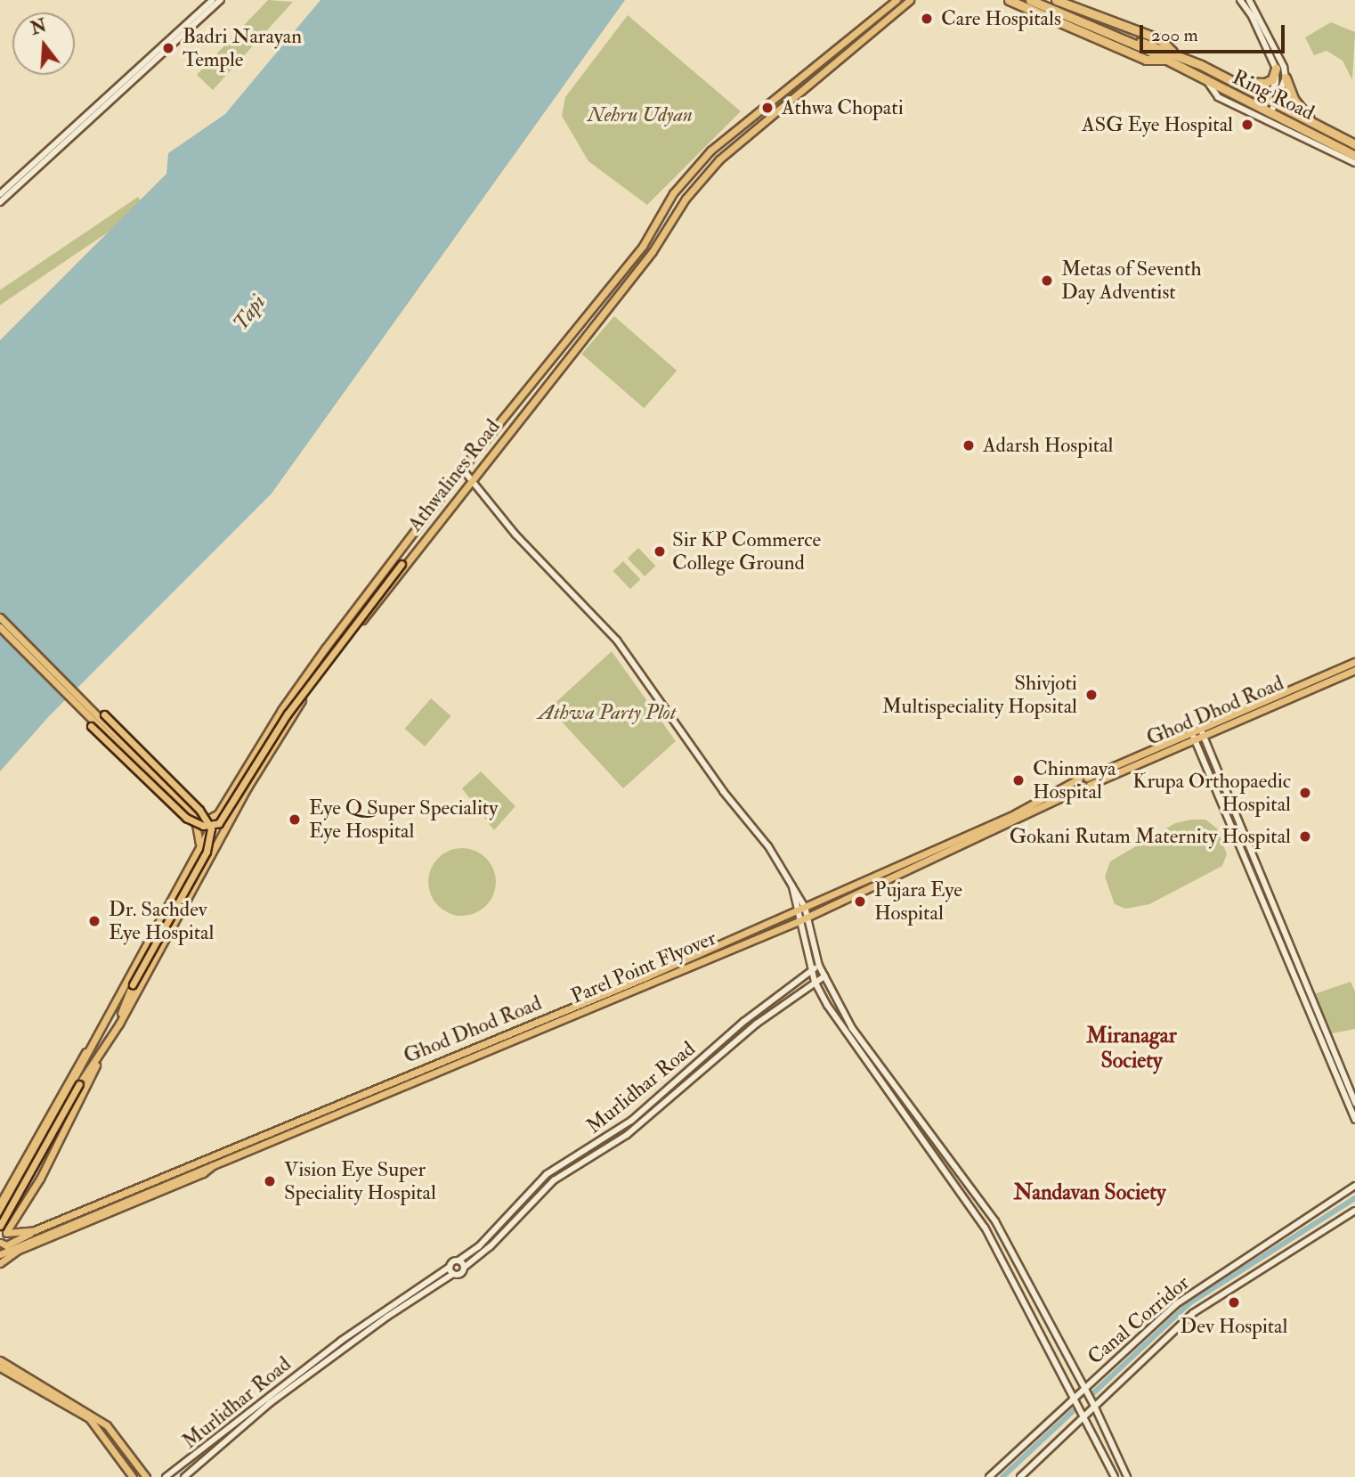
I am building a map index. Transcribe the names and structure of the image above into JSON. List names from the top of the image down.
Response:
{
  "streets": {
    "highway": ["Ring Road"],
    "main road": ["Athwalines Road", "Ghod Dhod Road", "Parel Point Flyover"],
    "street": ["Murlidhar Road", "Canal Corridor"]
  },
  "crossings": [
    ["Ghod Dhod Road", "Parel Point Flyover"]
  ],
  "districts": ["Miranagar Society", "Nandavan Society"],
  "water": ["Tapi"],
  "parks": ["Nehru Udyan", "Athwa Party Plot"],
  "places": [
    "Care Hospitals",
    "Badri Narayan Temple",
    "Athwa Chopati",
    "ASG Eye Hospital",
    "Metas of Seventh Day Adventist",
    "Adarsh Hospital",
    "Sir KP Commerce College Ground",
    "Shivjoti Multispeciality Hopsital",
    "Chinmaya Hospital",
    "Krupa Orthopaedic Hospital",
    "Eye Q Super Speciality Eye Hospital",
    "Gokani Rutam Maternity Hospital",
    "Pujara Eye Hospital",
    "Dr. Sachdev Eye Hospital",
    "Vision Eye Super Speciality Hospital",
    "Dev Hospital"
  ],
  "scale_bar": "200 m",
  "north": "top"
}
